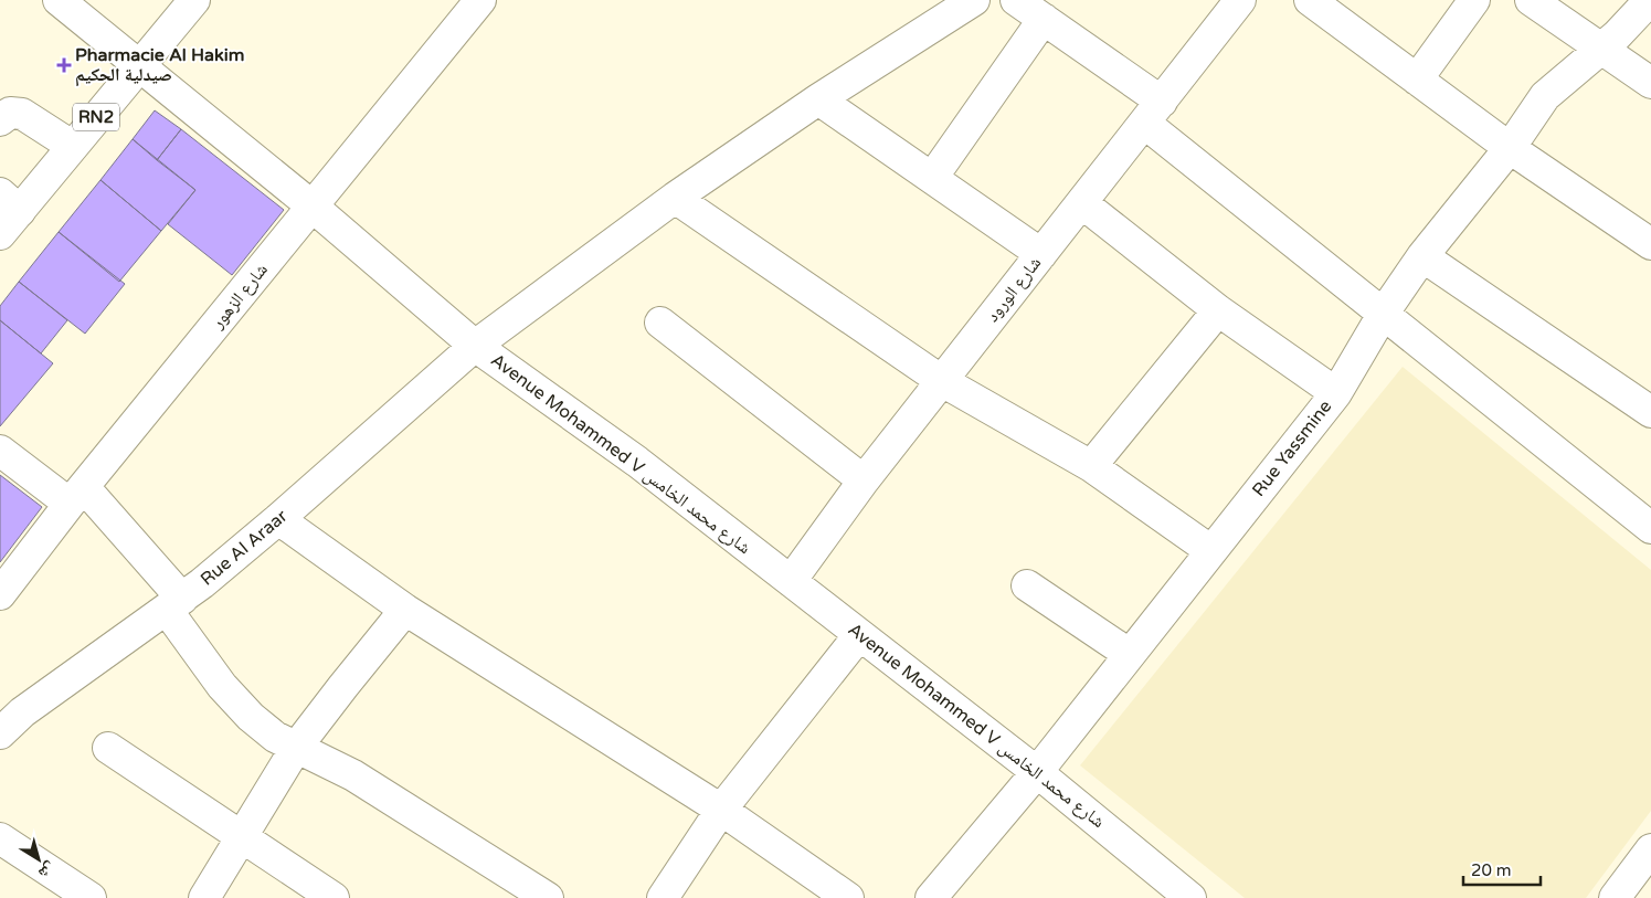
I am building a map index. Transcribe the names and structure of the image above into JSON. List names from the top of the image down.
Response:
{
  "streets": {
    "street": [
      "RN2",
      "شارع الورود",
      "شارع الزهور",
      "Rue Yassmine",
      "Avenue Mohammed V شارع محمد الخامس",
      "Rue Al Araar"
    ]
  },
  "crossings": [
    ["RN2", "Avenue Mohammed V شارع محمد الخامس"],
    ["شارع الورود", "Avenue Mohammed V شارع محمد الخامس"],
    ["شارع الزهور", "Avenue Mohammed V شارع محمد الخامس"],
    ["Rue Yassmine", "Avenue Mohammed V شارع محمد الخامس"],
    ["Avenue Mohammed V شارع محمد الخامس", "Rue Al Araar"]
  ],
  "places": {
    "health": ["Pharmacie Al Hakim صيدلية الحكيم"]
  },
  "scale_bar": "20 m",
  "north": "bottom right"
}
